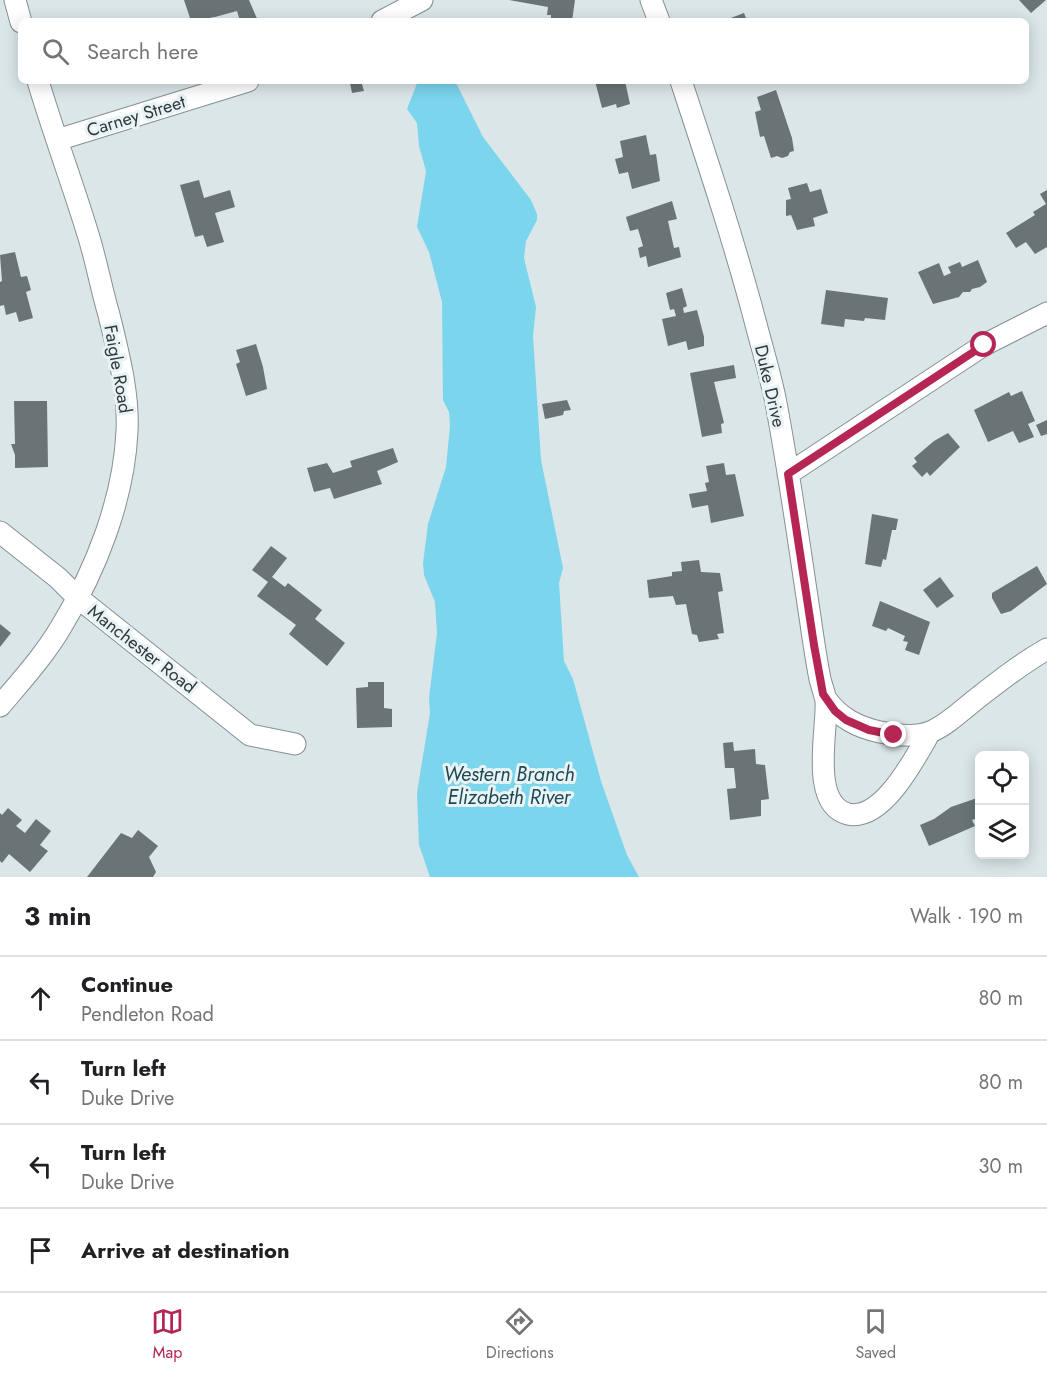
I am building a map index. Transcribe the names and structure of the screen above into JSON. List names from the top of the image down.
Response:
{
  "streets": {
    "street": [
      "Carney Street",
      "Faigle Road",
      "Duke Drive",
      "Manchester Road"
    ]
  },
  "crossings": [
    ["Carney Street", "Faigle Road"],
    ["Faigle Road", "Manchester Road"]
  ],
  "water": ["Western Branch Elizabeth River"],
  "page": {
    "search": "Search here",
    "heading": ["3 min", "Walk · 190 m"],
    "list": [
      ["Continue", "Pendleton Road", "80 m"],
      ["Turn left", "Duke Drive", "80 m"],
      ["Turn left", "Duke Drive", "30 m"],
      "Arrive at destination"
    ],
    "nav": ["Map", "Directions", "Saved"]
  }
}
